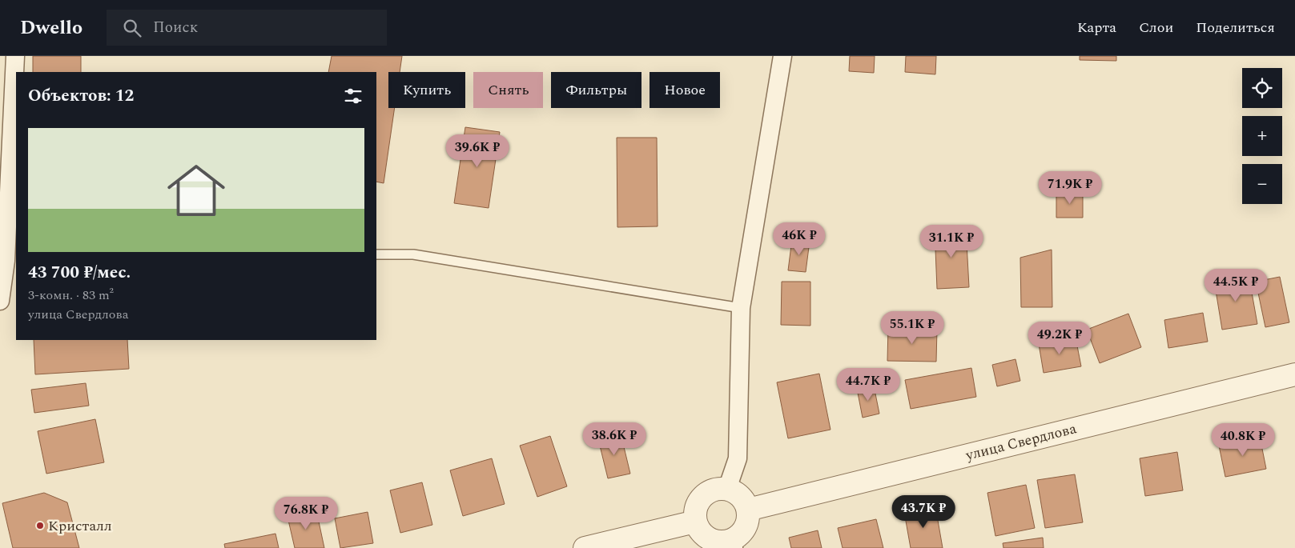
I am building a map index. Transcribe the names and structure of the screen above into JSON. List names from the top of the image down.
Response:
{
  "streets": {
    "street": ["улица Свердлова"]
  },
  "places": ["Кристалл"],
  "page": {
    "header": "Dwello",
    "search": "Поиск",
    "nav": ["Карта", "Слои", "Поделиться"],
    "map_buttons": ["+", "−"],
    "chip": [
      "Купить",
      "Снять",
      "Фильтры",
      "Новое"
    ],
    "heading": "Объектов: 12",
    "list": [
      {
        "name": "43 700 ₽/мес.",
        "note": "3-комн. · 83 m² · улица Свердлова"
      }
    ],
    "price": [
      "39.6K ₽",
      "71.9K ₽",
      "46K ₽",
      "31.1K ₽",
      "44.5K ₽",
      "55.1K ₽",
      "49.2K ₽",
      "44.7K ₽",
      "38.6K ₽",
      "40.8K ₽",
      "43.7K ₽",
      "76.8K ₽"
    ]
  }
}
